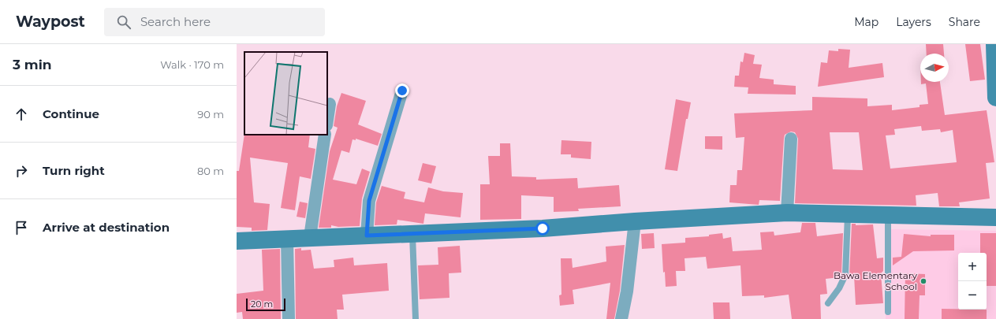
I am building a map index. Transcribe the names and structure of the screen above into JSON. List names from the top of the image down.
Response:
{
  "places": ["Bawa Elementary School"],
  "scale_bar": "20 m",
  "north": "right",
  "page": {
    "header": "Waypost",
    "search": "Search here",
    "nav": ["Map", "Layers", "Share"],
    "heading": ["3 min", "Walk · 170 m"],
    "list": [
      ["Continue", "90 m"],
      ["Turn right", "80 m"],
      "Arrive at destination"
    ],
    "map_buttons": ["+", "−"],
    "scale": "20 m"
  }
}
